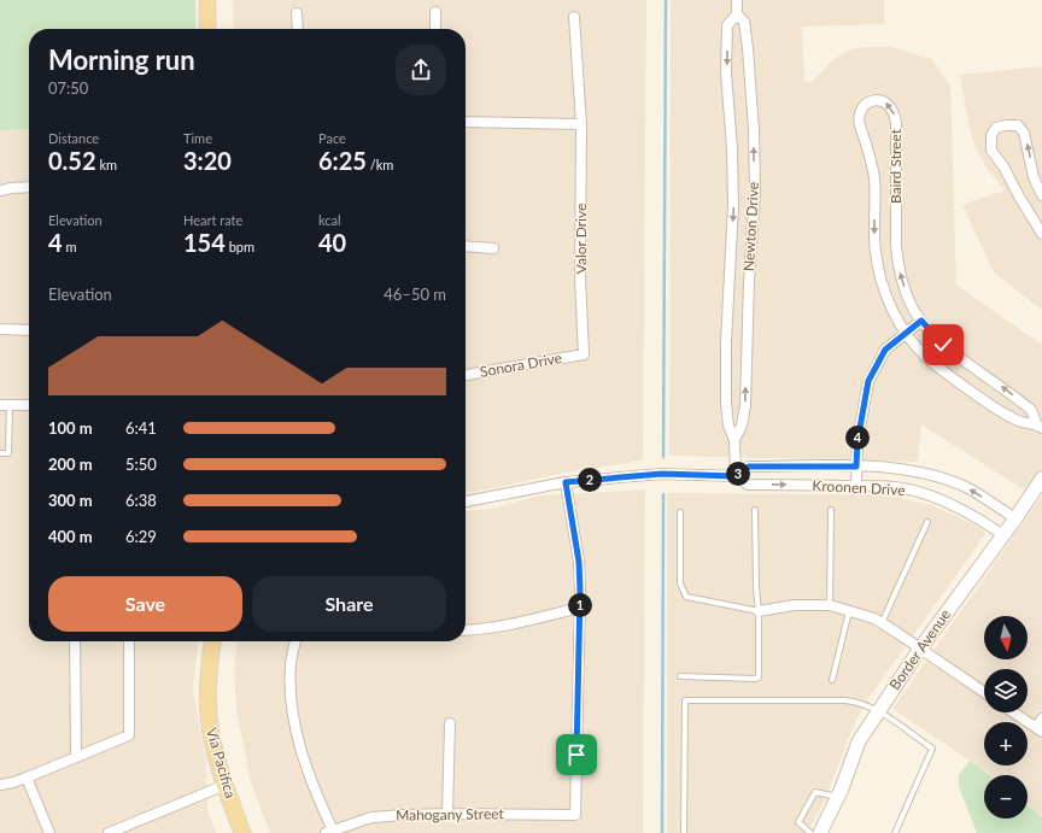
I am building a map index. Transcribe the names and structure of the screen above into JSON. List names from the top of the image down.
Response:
{
  "streets": {
    "main road": ["Via Pacifica"],
    "street": [
      "Baird Street",
      "Newton Drive",
      "Valor Drive",
      "Sonora Drive",
      "Kroonen Drive",
      "Border Avenue",
      "Mahogany Street"
    ]
  },
  "crossings": [
    ["Newton Drive", "Kroonen Drive"],
    ["Valor Drive", "Sonora Drive"],
    ["Kroonen Drive", "Border Avenue"]
  ],
  "north": "bottom",
  "page": {
    "heading": ["Morning run", "07:50"],
    "stats": [
      ["Distance", "0.52 km"],
      ["Time", "3:20"],
      ["Pace", "6:25 /km"],
      ["Elevation", "4 m"],
      ["Heart rate", "154 bpm"],
      ["kcal", "40"]
    ],
    "chart": ["Elevation", "46–50 m"],
    "list": [
      {
        "name": "100 m",
        "note": "6:41"
      },
      {
        "name": "200 m",
        "note": "5:50"
      },
      {
        "name": "300 m",
        "note": "6:38"
      },
      {
        "name": "400 m",
        "note": "6:29"
      }
    ],
    "pins": [
      "4",
      "3",
      "2",
      "1"
    ],
    "buttons": ["Save", "Share"],
    "map_buttons": ["+", "−"]
  }
}
